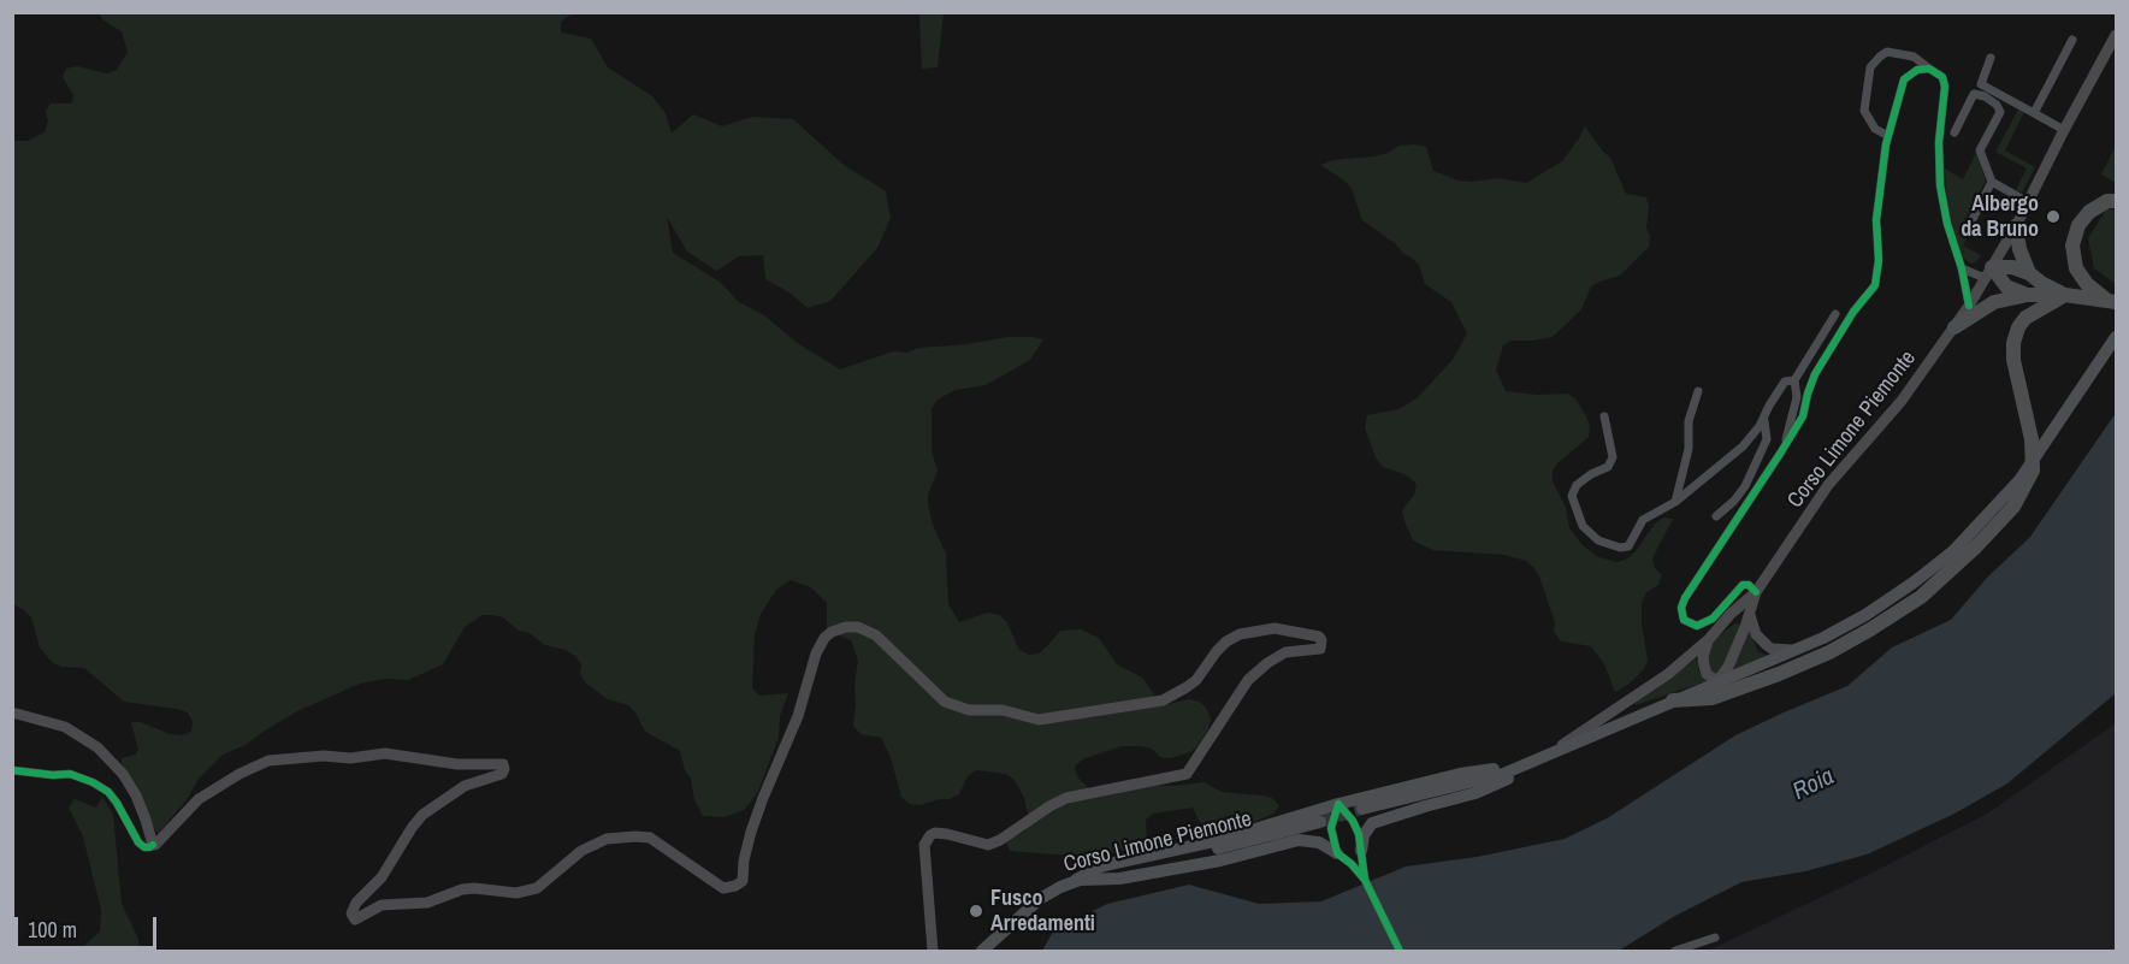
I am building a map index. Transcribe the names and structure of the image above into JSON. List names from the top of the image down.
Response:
{
  "streets": {
    "main road": ["Corso Limone Piemonte"]
  },
  "water": ["Roia"],
  "places": ["Albergo da Bruno", "Fusco Arredamenti"],
  "scale_bar": "100 m"
}
